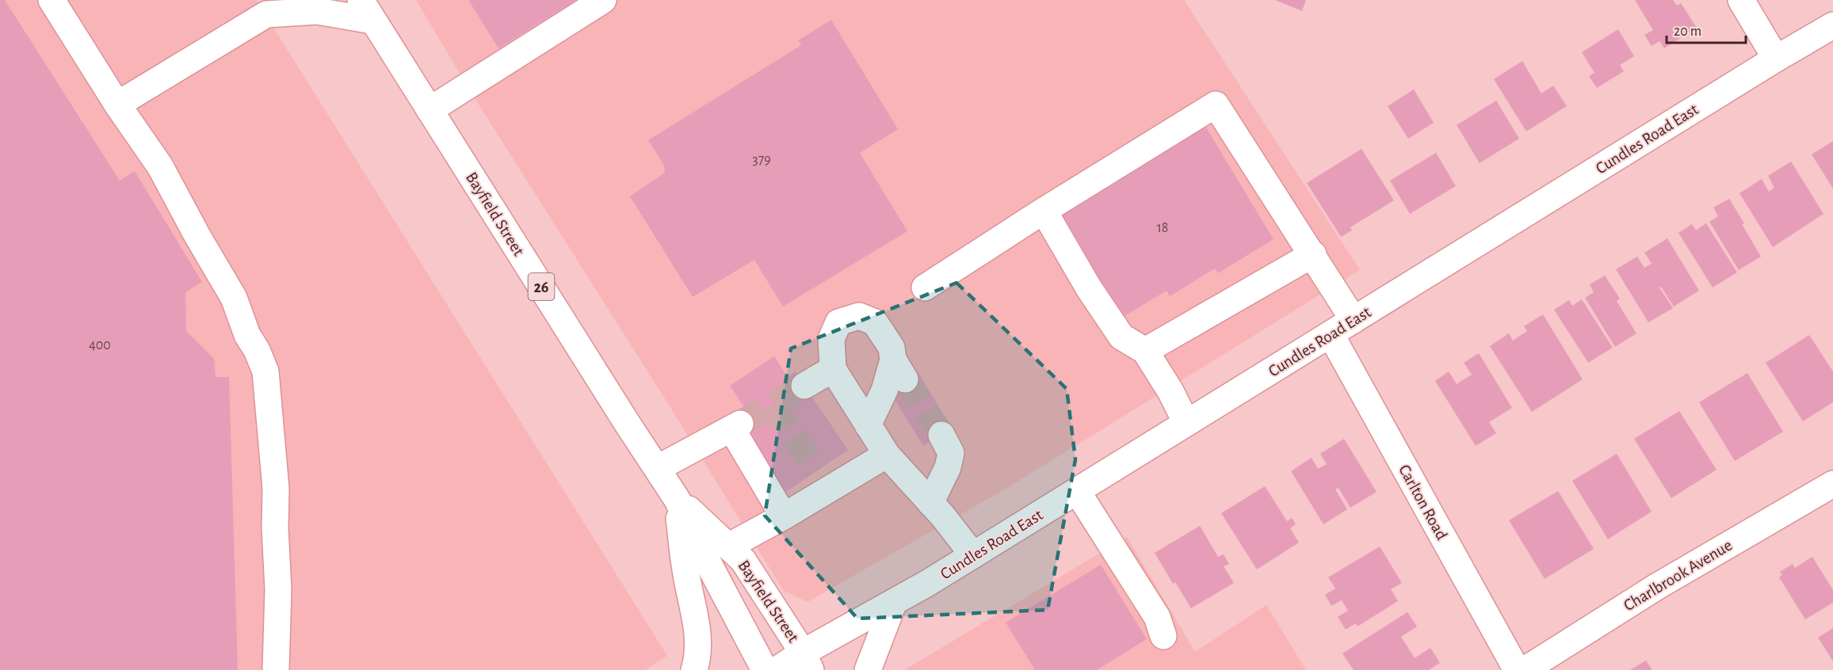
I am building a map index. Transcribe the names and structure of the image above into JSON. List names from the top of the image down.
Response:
{
  "streets": {
    "main road": [
      "Cundles Road East",
      "Bayfield Street",
      "26",
      "Carlton Road",
      "Charlbrook Avenue"
    ]
  },
  "crossings": [
    ["Cundles Road East", "Bayfield Street"],
    ["Cundles Road East", "Carlton Road"]
  ],
  "house_numbers": ["379", "18", "400"],
  "scale_bar": "20 m"
}
